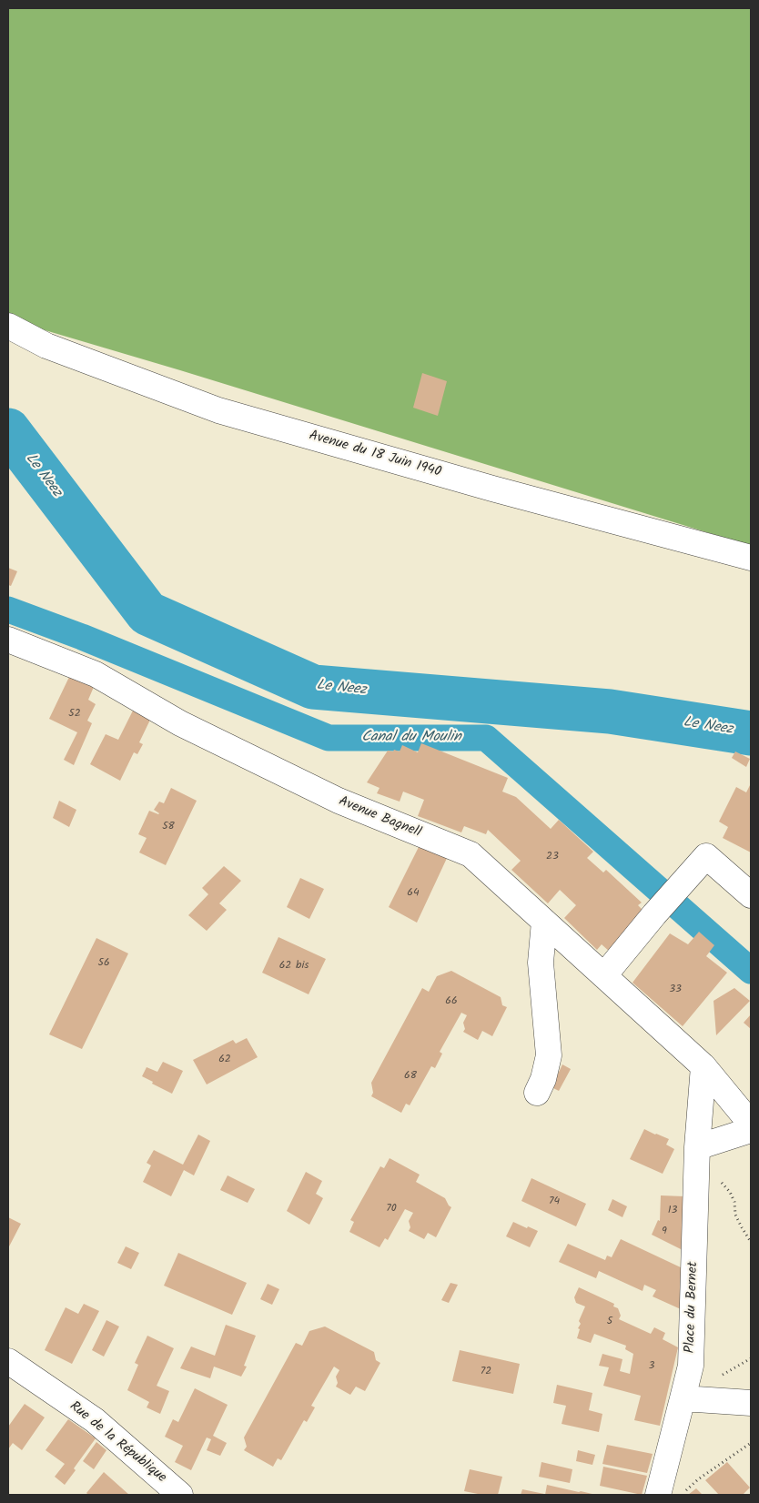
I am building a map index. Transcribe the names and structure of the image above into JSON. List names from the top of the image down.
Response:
{
  "streets": {
    "street": [
      "Avenue du 18 Juin 1940",
      "Avenue Bagnell",
      "Place du Bernet",
      "Rue de la République"
    ]
  },
  "crossings": [
    ["Avenue Bagnell", "Place du Bernet"]
  ],
  "water": ["Le Neez", "Canal du Moulin"],
  "house_numbers": [
    "52",
    "58",
    "23",
    "64",
    "56",
    "62 bis",
    "33",
    "66",
    "62",
    "68",
    "74",
    "70",
    "13",
    "9",
    "5",
    "3",
    "72"
  ]
}
